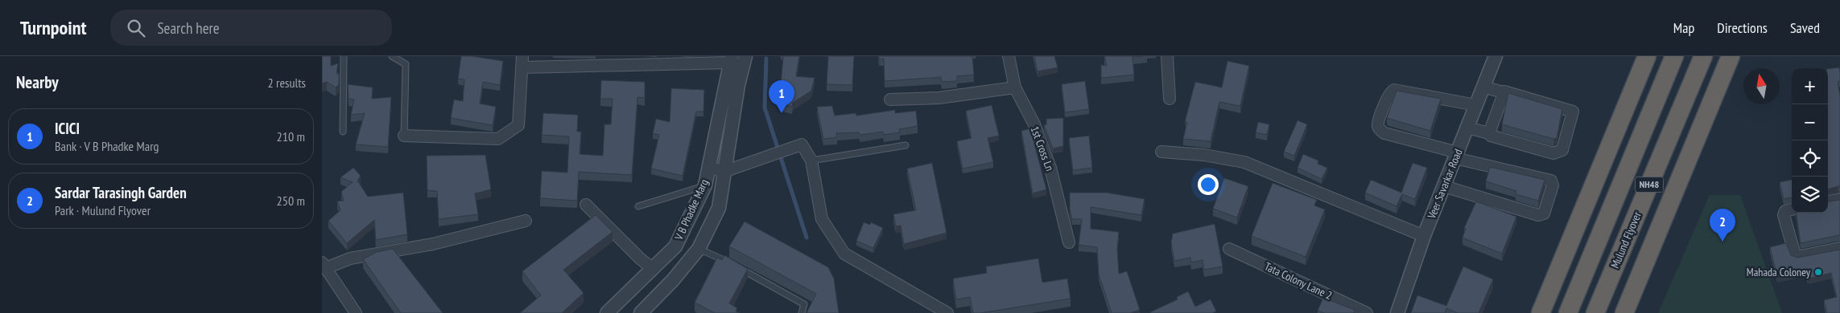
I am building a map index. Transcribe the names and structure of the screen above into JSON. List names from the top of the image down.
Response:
{
  "streets": {
    "highway": ["NH48", "Mulund Flyover"],
    "street": [
      "1st Cross Ln",
      "Veer Savarkar Road",
      "V B Phadke Marg",
      "Tata Colony Lane 2"
    ]
  },
  "places": ["Mahada Coloney"],
  "north": "top",
  "page": {
    "header": "Turnpoint",
    "search": "Search here",
    "nav": ["Map", "Directions", "Saved"],
    "heading": ["Nearby", "2 results"],
    "map_buttons": ["+", "−"],
    "pins": ["1", "2"],
    "list": [
      {
        "mark": "1",
        "name": "ICICI",
        "note": "Bank · V B Phadke Marg",
        "value": "210 m"
      },
      {
        "mark": "2",
        "name": "Sardar Tarasingh Garden",
        "note": "Park · Mulund Flyover",
        "value": "250 m"
      }
    ]
  }
}
